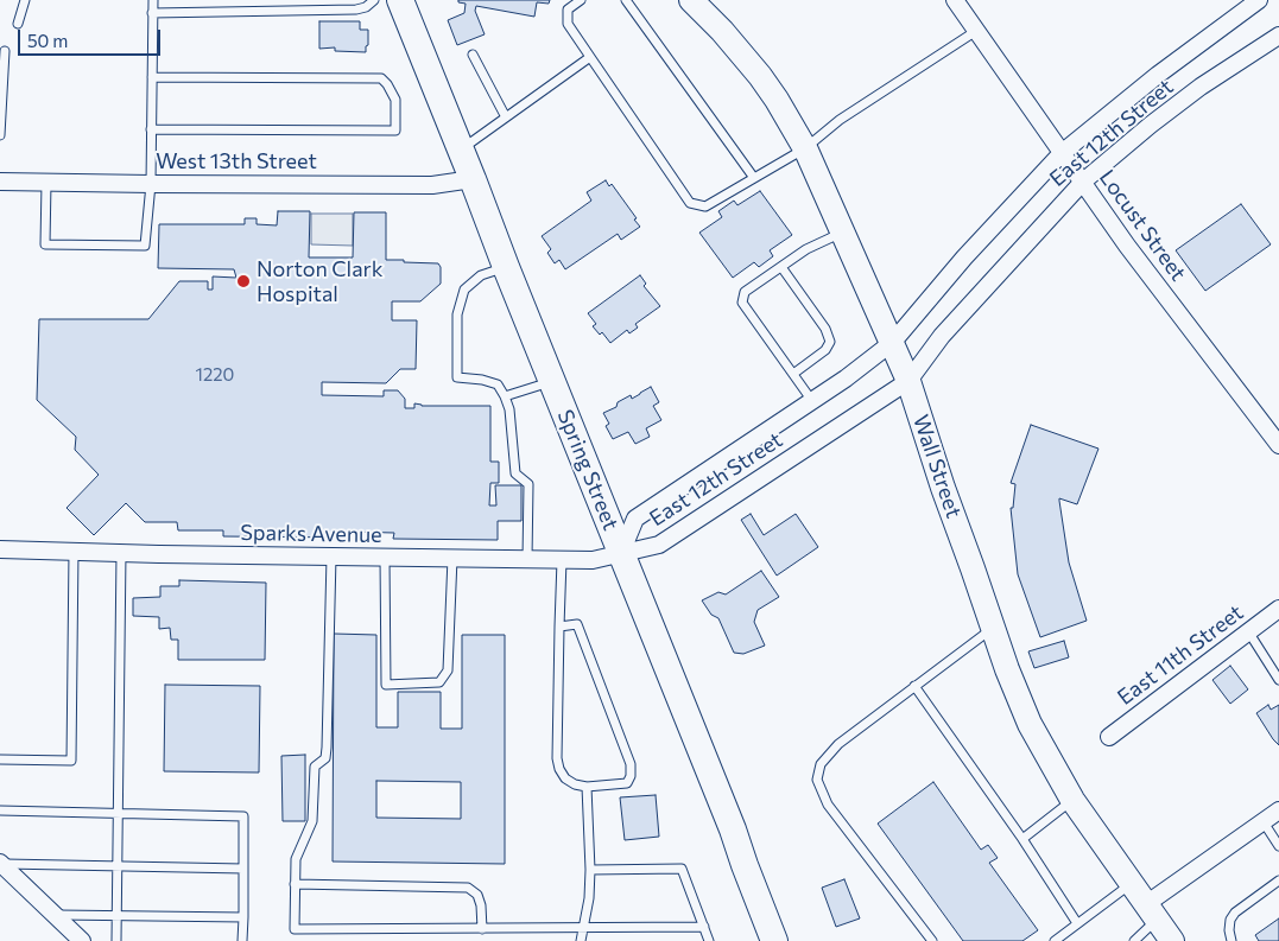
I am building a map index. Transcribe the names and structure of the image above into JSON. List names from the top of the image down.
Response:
{
  "streets": {
    "main road": ["Spring Street"],
    "street": [
      "East 12th Street",
      "West 13th Street",
      "Locust Street",
      "Wall Street",
      "Sparks Avenue",
      "East 11th Street"
    ]
  },
  "crossings": [
    ["East 12th Street", "Locust Street"],
    ["East 12th Street", "Wall Street"],
    ["East 12th Street", "Spring Street"],
    ["East 12th Street", "Sparks Avenue"],
    ["West 13th Street", "Spring Street"],
    ["Spring Street", "Sparks Avenue"]
  ],
  "places": ["Norton Clark Hospital"],
  "house_numbers": ["1220"],
  "scale_bar": "50 m"
}
